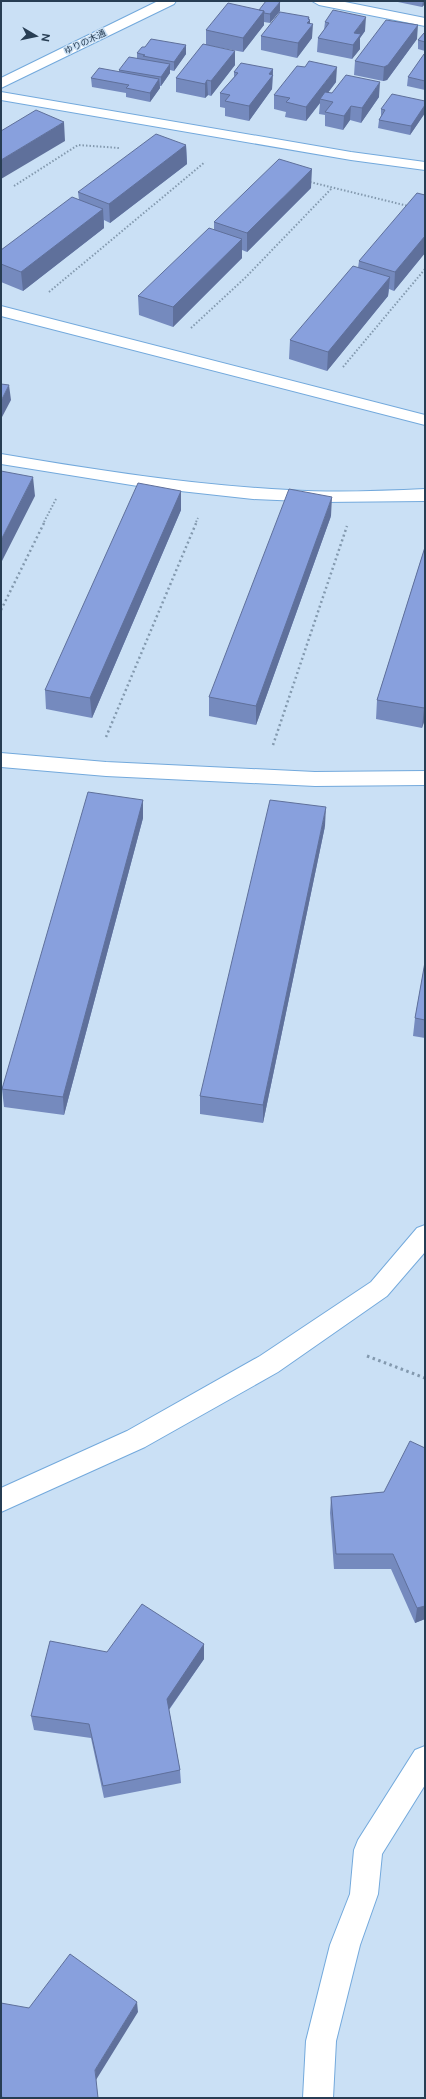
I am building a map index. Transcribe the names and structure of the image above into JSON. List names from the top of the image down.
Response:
{
  "streets": {
    "street": ["ゆりの木通"]
  },
  "north": "right"
}
